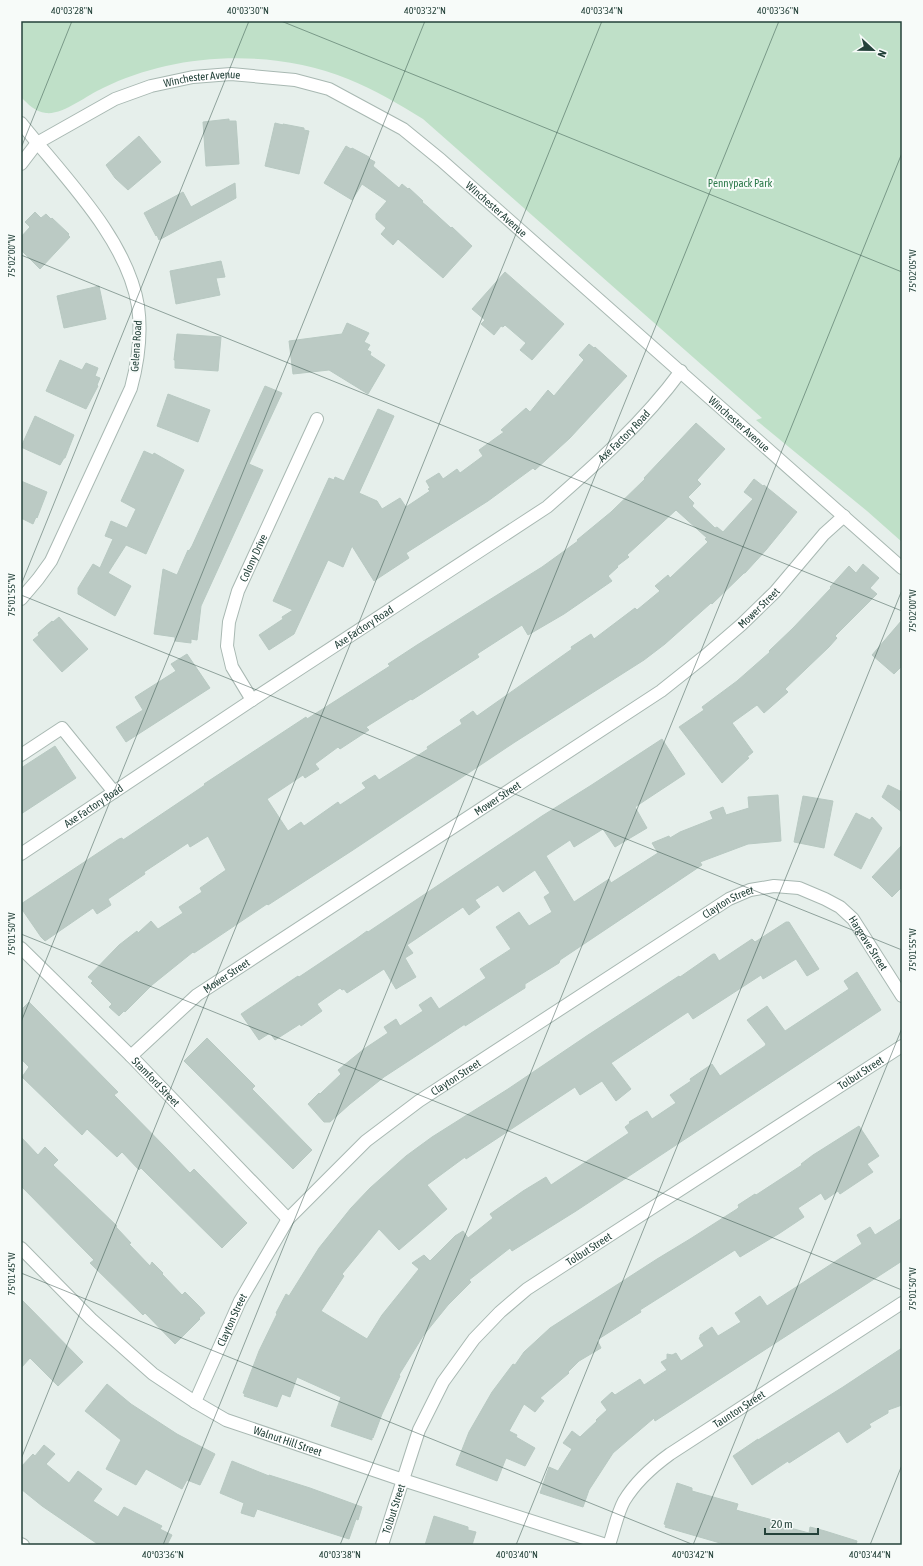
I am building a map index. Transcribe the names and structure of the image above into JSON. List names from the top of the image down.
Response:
{
  "streets": {
    "street": [
      "Winchester Avenue",
      "Gelena Road",
      "Axe Factory Road",
      "Colony Drive",
      "Mower Street",
      "Clayton Street",
      "Hargrave Street",
      "Tolbut Street",
      "Stamford Street",
      "Taunton Street",
      "Walnut Hill Street"
    ]
  },
  "crossings": [
    ["Winchester Avenue", "Gelena Road"],
    ["Winchester Avenue", "Axe Factory Road"],
    ["Winchester Avenue", "Mower Street"],
    ["Axe Factory Road", "Colony Drive"],
    ["Mower Street", "Stamford Street"],
    ["Clayton Street", "Hargrave Street"],
    ["Clayton Street", "Stamford Street"],
    ["Clayton Street", "Walnut Hill Street"],
    ["Tolbut Street", "Walnut Hill Street"],
    ["Taunton Street", "Walnut Hill Street"]
  ],
  "parks": ["Pennypack Park"],
  "scale_bar": "20 m",
  "north": "right",
  "coordinates": [
    "40°03'28\"N",
    "40°03'30\"N",
    "40°03'32\"N",
    "40°03'34\"N",
    "40°03'36\"N",
    "75°02'00\"W",
    "75°02'05\"W",
    "75°01'55\"W",
    "75°01'50\"W",
    "75°01'45\"W",
    "40°03'38\"N",
    "40°03'40\"N",
    "40°03'42\"N",
    "40°03'44\"N"
  ]
}
